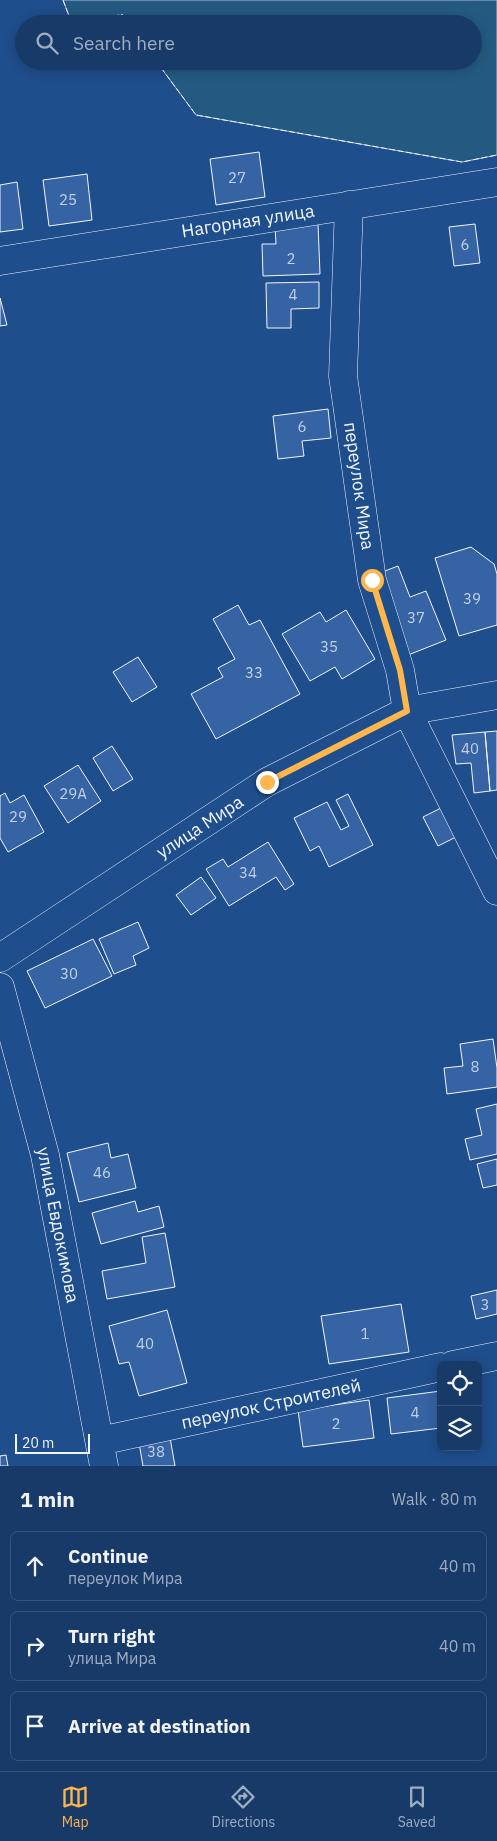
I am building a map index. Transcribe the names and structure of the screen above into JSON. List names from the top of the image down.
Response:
{
  "streets": {
    "street": [
      "Нагорная улица",
      "переулок Мира",
      "улица Мира",
      "улица Евдокимова",
      "переулок Строителей"
    ]
  },
  "crossings": [
    ["Нагорная улица", "переулок Мира"],
    ["переулок Мира", "улица Мира"],
    ["улица Евдокимова", "переулок Строителей"]
  ],
  "house_numbers": [
    "27",
    "25",
    "6",
    "2",
    "4",
    "6",
    "39",
    "37",
    "35",
    "33",
    "40",
    "29А",
    "29",
    "34",
    "30",
    "8",
    "46",
    "3",
    "1",
    "40",
    "4",
    "2",
    "38"
  ],
  "scale_bar": "20 m",
  "page": {
    "search": "Search here",
    "scale": "20 m",
    "heading": ["1 min", "Walk · 80 m"],
    "list": [
      ["Continue", "переулок Мира", "40 m"],
      ["Turn right", "улица Мира", "40 m"],
      "Arrive at destination"
    ],
    "nav": ["Map", "Directions", "Saved"]
  }
}
